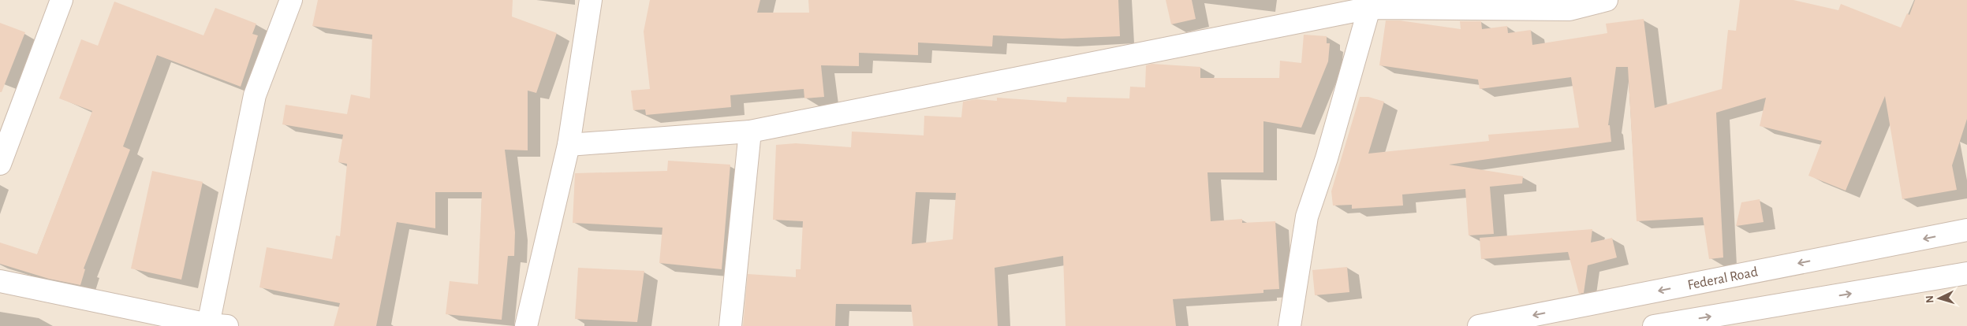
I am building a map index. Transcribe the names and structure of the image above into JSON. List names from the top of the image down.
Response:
{
  "streets": {
    "street": ["Federal Road"]
  },
  "north": "left"
}
